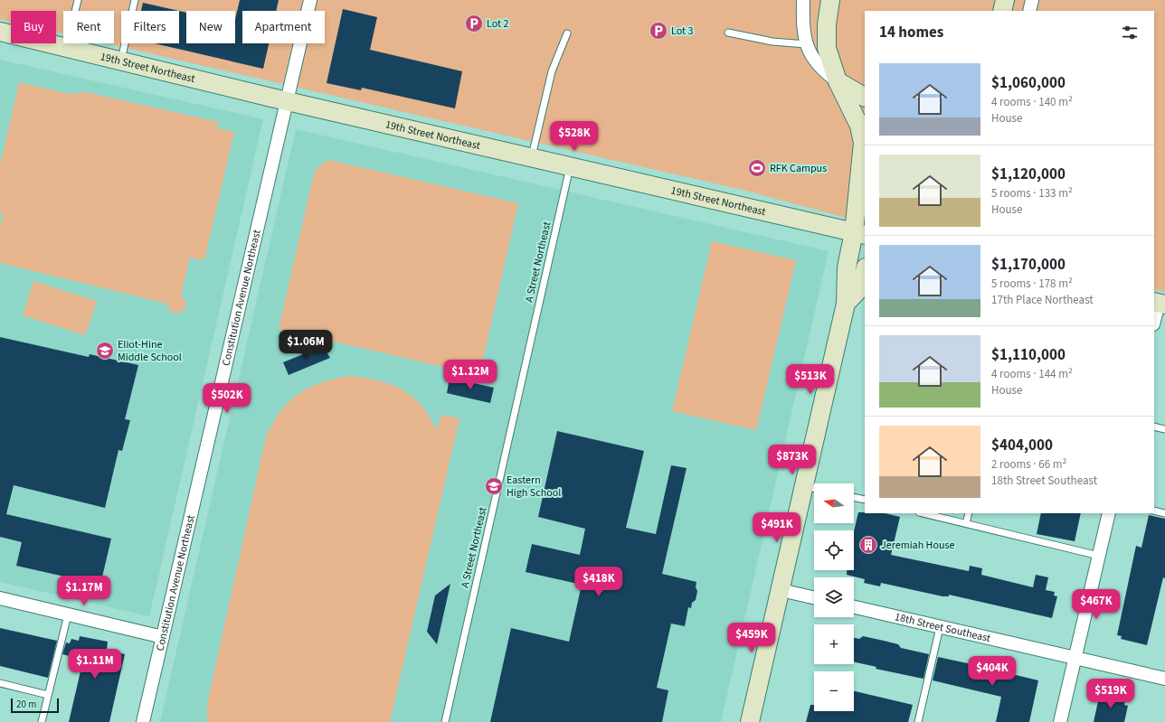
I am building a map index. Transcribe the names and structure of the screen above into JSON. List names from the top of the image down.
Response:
{
  "streets": {
    "main road": ["19th Street Northeast"],
    "street": ["Constitution Avenue Northeast", "18th Street Southeast"],
    "lane": ["A Street Northeast"]
  },
  "crossings": [
    ["19th Street Northeast", "A Street Northeast"],
    ["19th Street Northeast", "Constitution Avenue Northeast"]
  ],
  "places": {
    "parking": ["Lot 2", "Lot 3"],
    "sports": ["RFK Campus"],
    "school or university": ["Eliot-Hine Middle School", "Eastern High School"],
    "building": ["Jeremiah House"]
  },
  "scale_bar": "20 m",
  "north": "left",
  "page": {
    "chip": [
      "Buy",
      "Rent",
      "Filters",
      "New",
      "Apartment"
    ],
    "heading": "14 homes",
    "list": [
      {
        "name": "$1,060,000",
        "note": "4 rooms · 140 m² · House"
      },
      {
        "name": "$1,120,000",
        "note": "5 rooms · 133 m² · House"
      },
      {
        "name": "$1,170,000",
        "note": "5 rooms · 178 m² · 17th Place Northeast"
      },
      {
        "name": "$1,110,000",
        "note": "4 rooms · 144 m² · House"
      },
      {
        "name": "$404,000",
        "note": "2 rooms · 66 m² · 18th Street Southeast"
      }
    ],
    "price": [
      "$528K",
      "$1.06M",
      "$1.12M",
      "$513K",
      "$502K",
      "$873K",
      "$491K",
      "$418K",
      "$1.17M",
      "$467K",
      "$459K",
      "$1.11M",
      "$404K",
      "$519K"
    ],
    "map_buttons": ["+", "−"],
    "scale": "20 m"
  }
}
